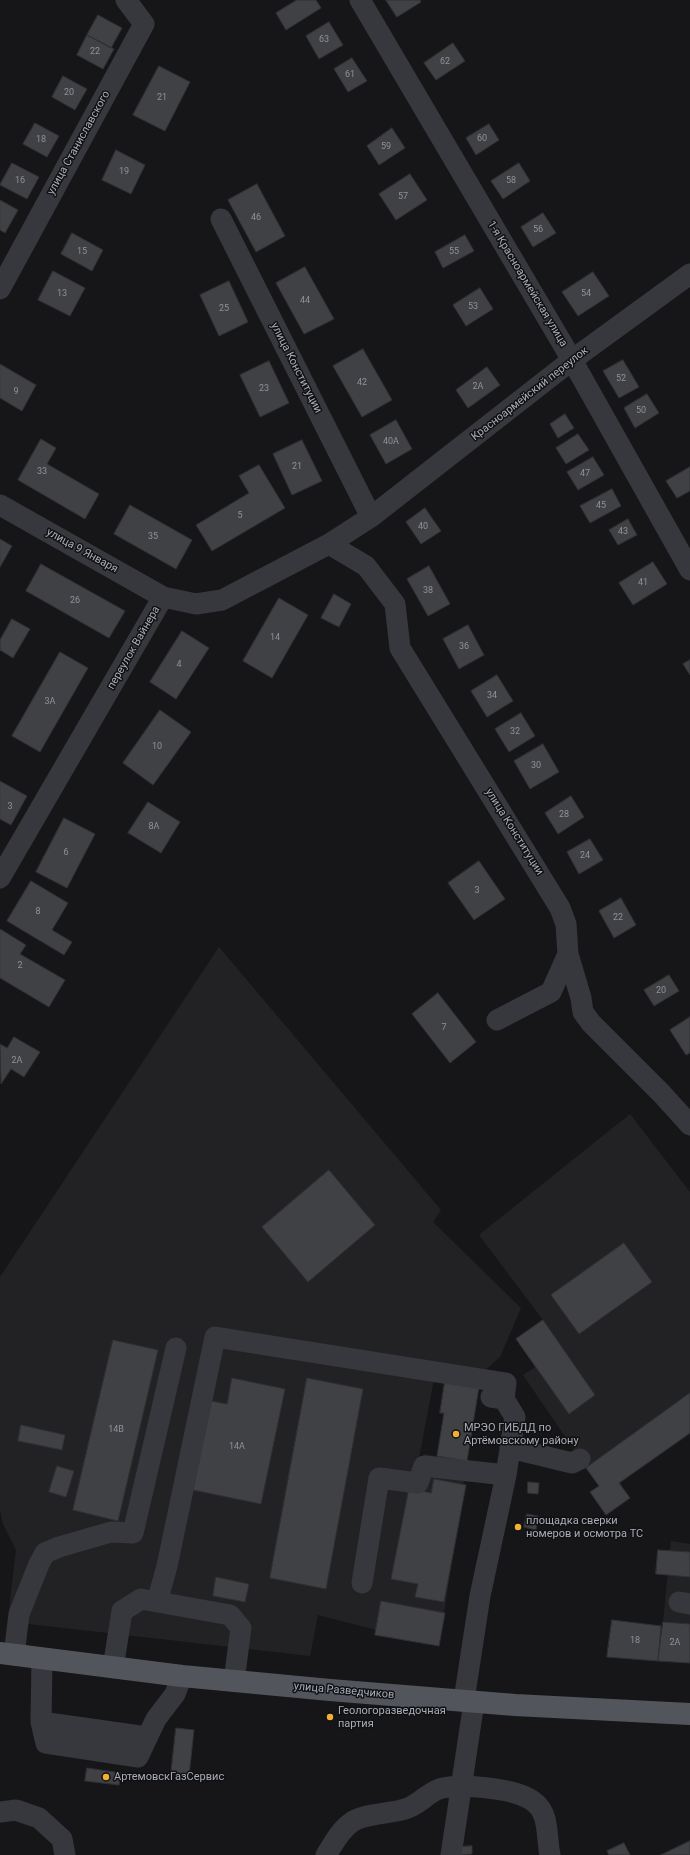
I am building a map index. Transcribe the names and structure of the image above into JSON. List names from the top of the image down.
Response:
{
  "streets": {
    "main road": ["улица Разведчиков"],
    "street": [
      "улица Станиславского",
      "1-я Красноармейская улица",
      "улица Конституции",
      "Красноармейский переулок",
      "улица 9 Января",
      "переулок Вайнера"
    ]
  },
  "crossings": [
    ["1-я Красноармейская улица", "Красноармейский переулок"],
    ["улица Конституции", "Красноармейский переулок"],
    ["улица Конституции", "переулок Вайнера"],
    ["Красноармейский переулок", "переулок Вайнера"],
    ["улица 9 Января", "переулок Вайнера"]
  ],
  "places": [
    "МРЭО ГИБДД по Артёмовскому району",
    "площадка сверки номеров и осмотра ТС",
    "Геологоразведочная партия",
    "АртемовскГазСервис"
  ],
  "house_numbers": [
    "63",
    "22",
    "62",
    "61",
    "20",
    "21",
    "60",
    "18",
    "59",
    "19",
    "16",
    "58",
    "57",
    "46",
    "56",
    "15",
    "55",
    "13",
    "54",
    "44",
    "53",
    "25",
    "52",
    "42",
    "2А",
    "23",
    "9",
    "50",
    "40А",
    "21",
    "33",
    "47",
    "45",
    "5",
    "40",
    "43",
    "35",
    "41",
    "38",
    "26",
    "14",
    "36",
    "4",
    "34",
    "3А",
    "32",
    "10",
    "30",
    "3",
    "28",
    "8А",
    "6",
    "24",
    "3",
    "8",
    "22",
    "2",
    "20",
    "7",
    "2А",
    "14В",
    "14А",
    "18",
    "2А"
  ]
}
